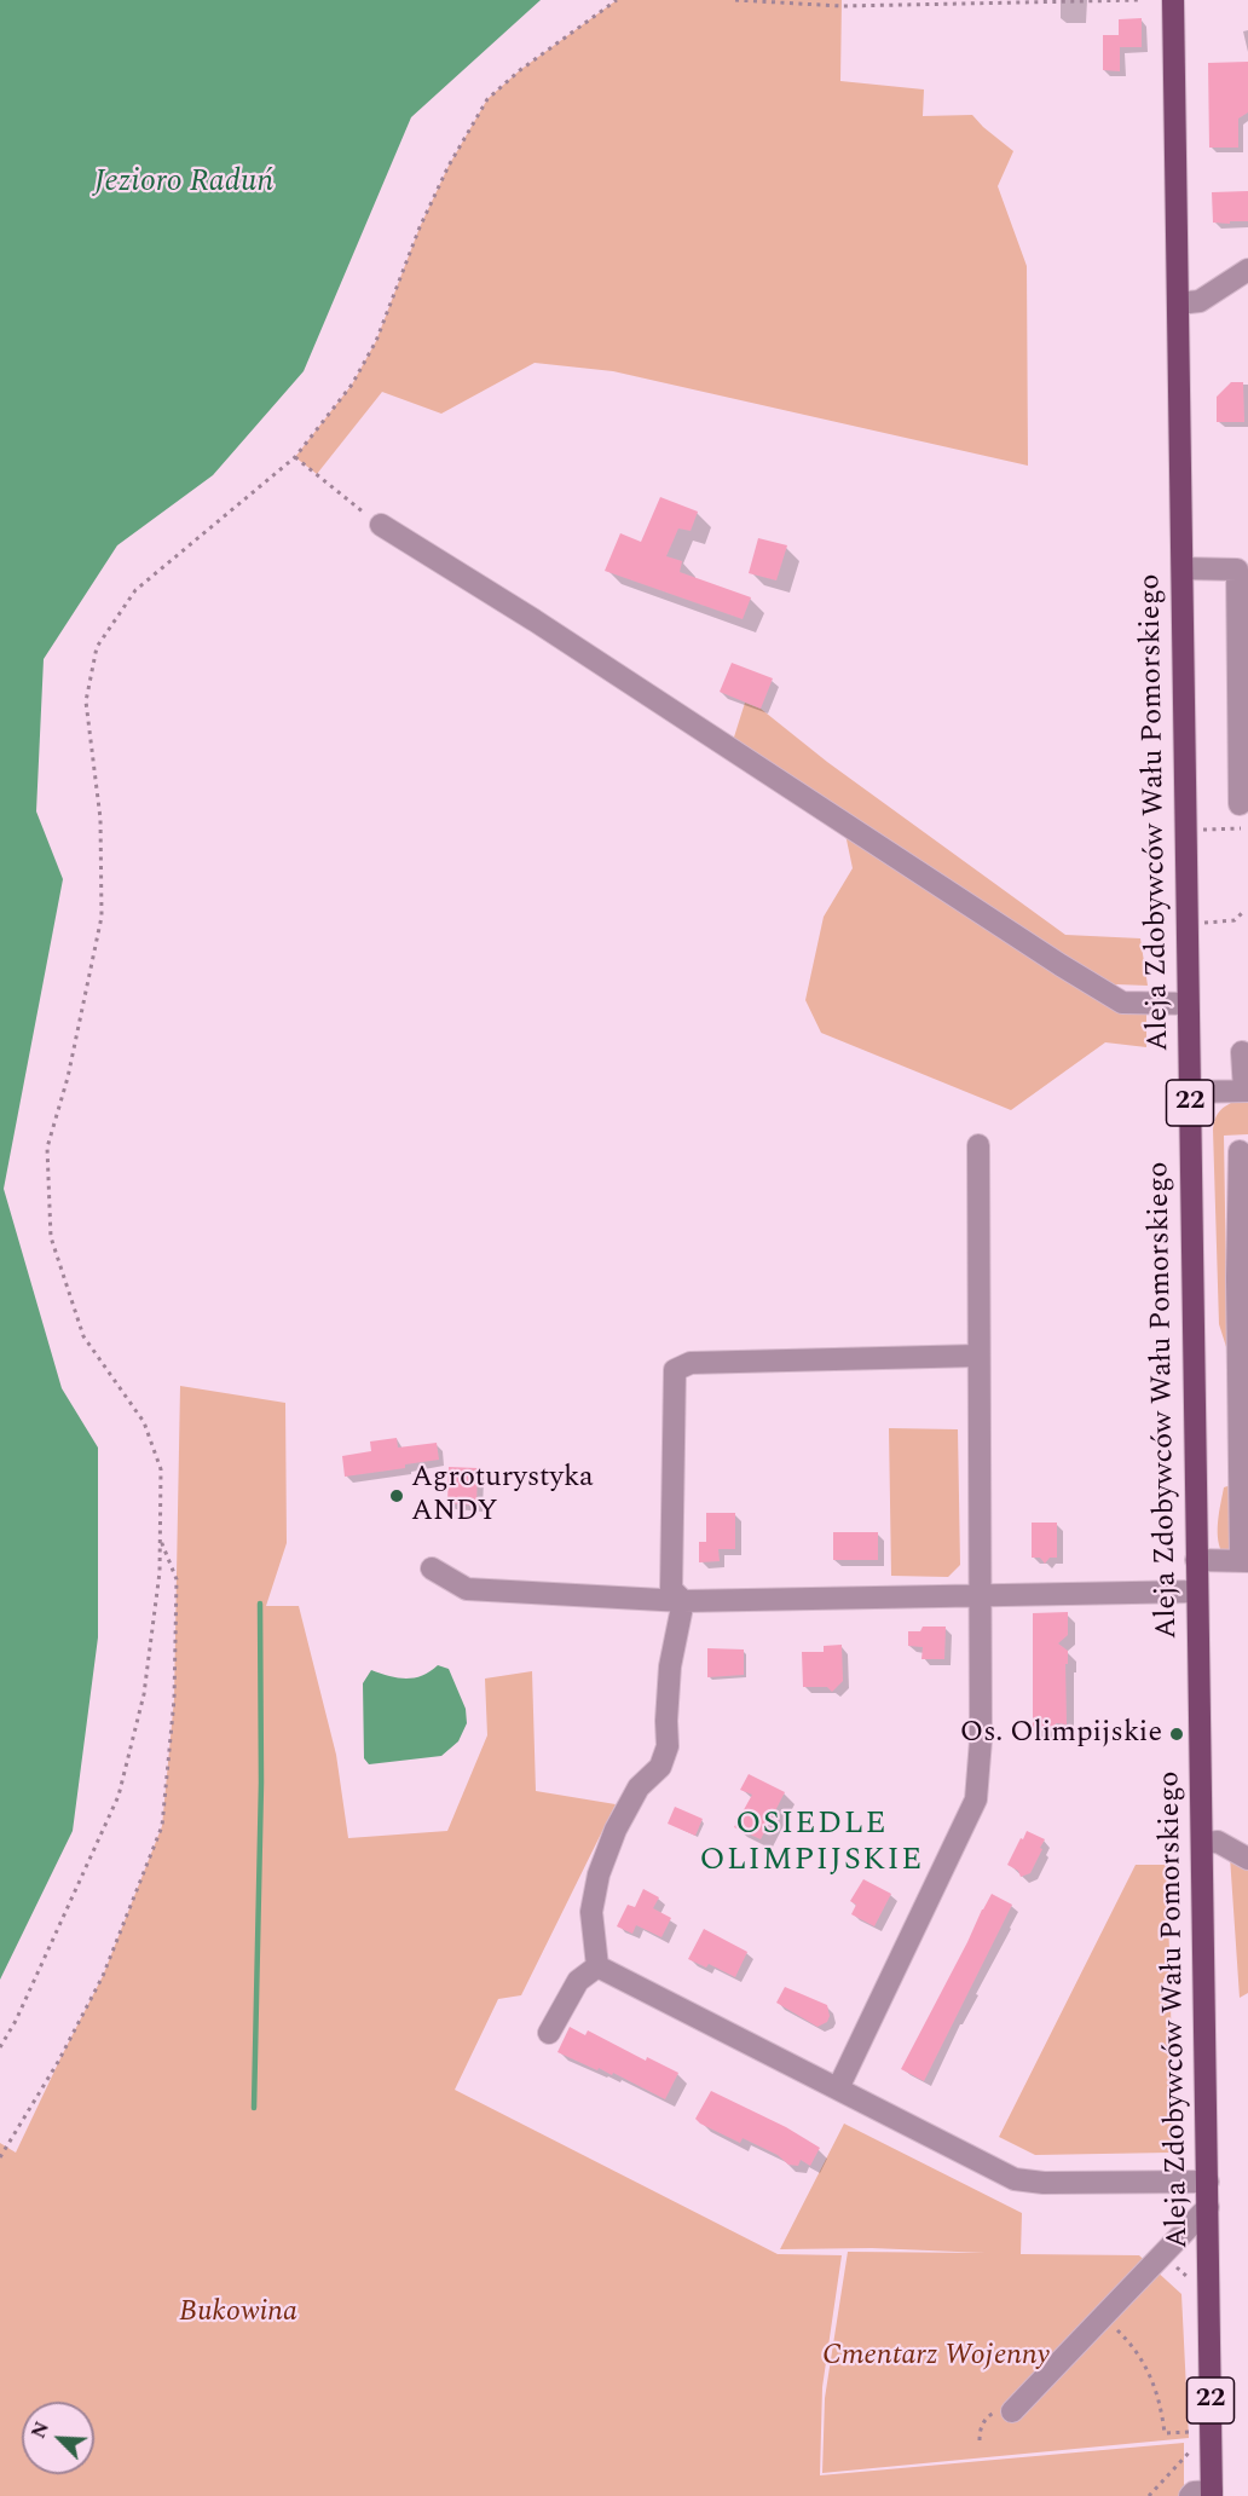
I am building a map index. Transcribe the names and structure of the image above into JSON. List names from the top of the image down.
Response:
{
  "streets": {
    "main road": ["Aleja Zdobywców Wału Pomorskiego", "22"]
  },
  "districts": ["OSIEDLE OLIMPIJSKIE"],
  "water": ["Jezioro Raduń"],
  "parks": ["Bukowina", "Cmentarz Wojenny"],
  "places": ["Agroturystyka ANDY", "Os. Olimpijskie"],
  "north": "top left"
}
